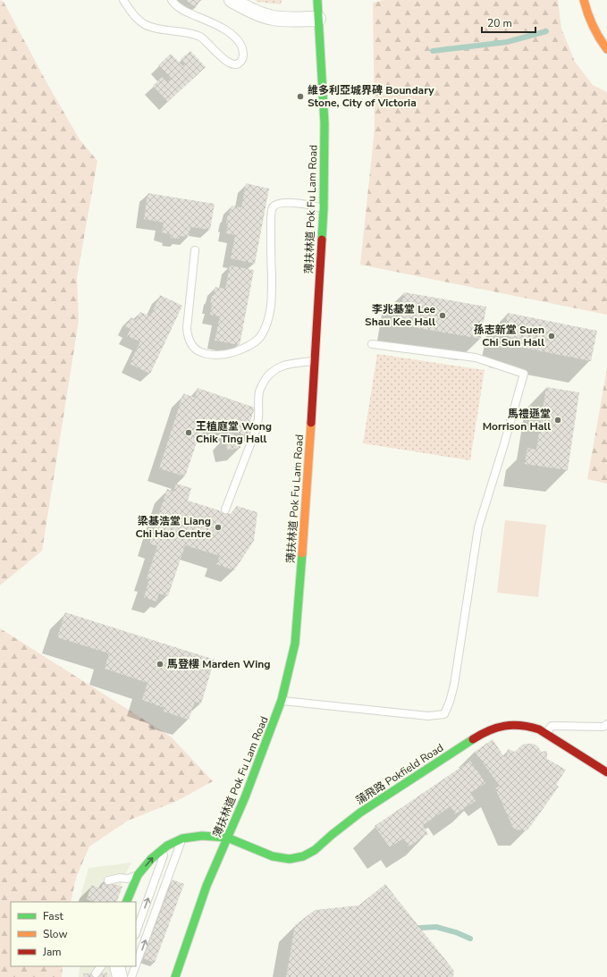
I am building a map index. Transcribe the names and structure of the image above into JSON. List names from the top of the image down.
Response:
{
  "streets": {
    "main road": ["薄扶林道 Pok Fu Lam Road", "蒲飛路 Pokfield Road"]
  },
  "crossings": [
    ["薄扶林道 Pok Fu Lam Road", "蒲飛路 Pokfield Road"]
  ],
  "places": [
    "維多利亞城界碑 Boundary Stone, City of Victoria",
    "李兆基堂 Lee Shau Kee Hall",
    "孫志新堂 Suen Chi Sun Hall",
    "馬禮遜堂 Morrison Hall",
    "王植庭堂 Wong Chik Ting Hall",
    "梁基浩堂 Liang Chi Hao Centre",
    "馬登樓 Marden Wing"
  ],
  "legend": ["Fast", "Slow", "Jam"],
  "scale_bar": "20 m"
}
